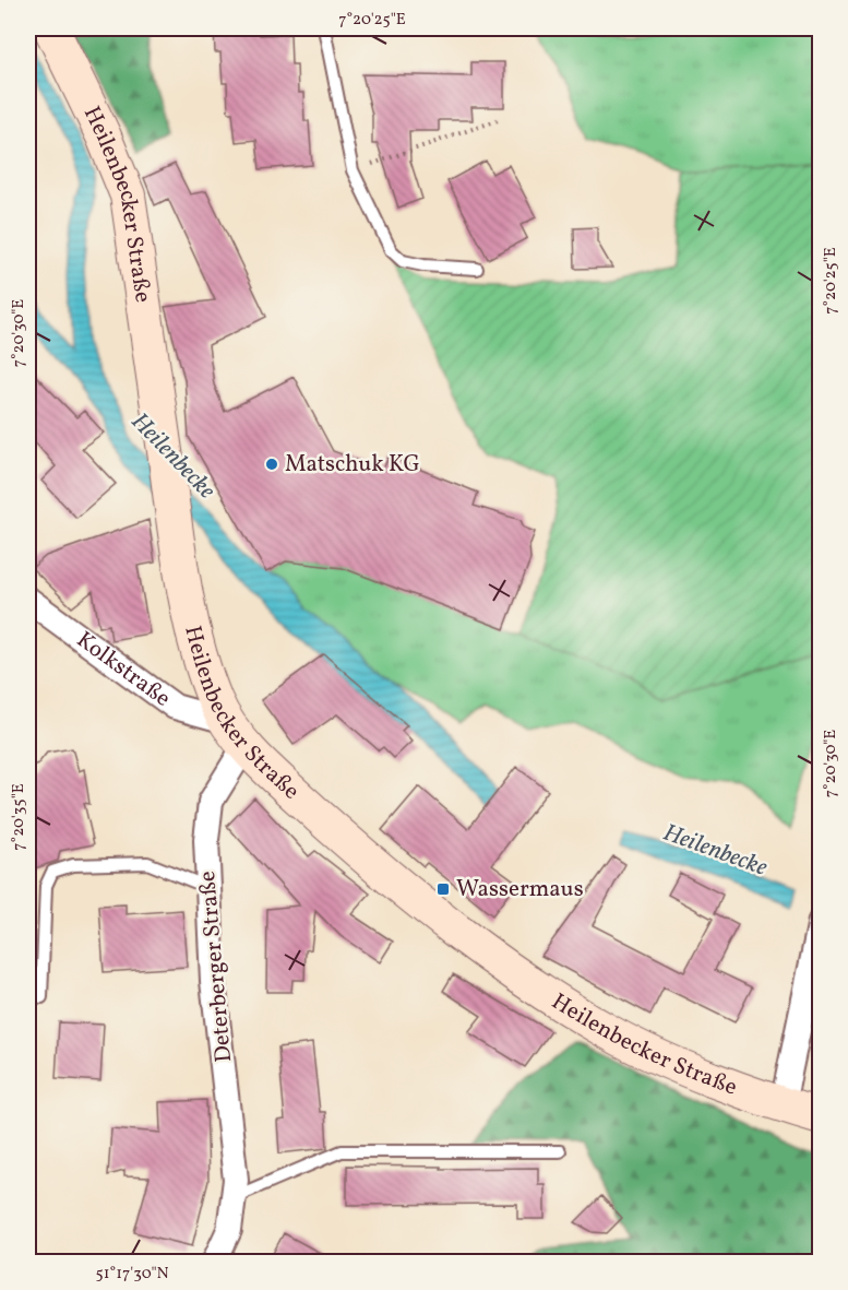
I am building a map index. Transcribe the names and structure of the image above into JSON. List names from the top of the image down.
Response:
{
  "streets": {
    "main road": ["Heilenbecker Straße"],
    "street": ["Kolkstraße", "Deterberger Straße"]
  },
  "crossings": [
    ["Heilenbecker Straße", "Kolkstraße"],
    ["Heilenbecker Straße", "Deterberger Straße"],
    ["Kolkstraße", "Deterberger Straße"]
  ],
  "water": ["Heilenbecke"],
  "places": {
    "other": ["Matschuk KG"],
    "transit": ["Wassermaus"]
  },
  "coordinates": [
    "7°20'25\"E",
    "7°20'30\"E",
    "7°20'35\"E",
    "51°17'30\"N"
  ]
}
